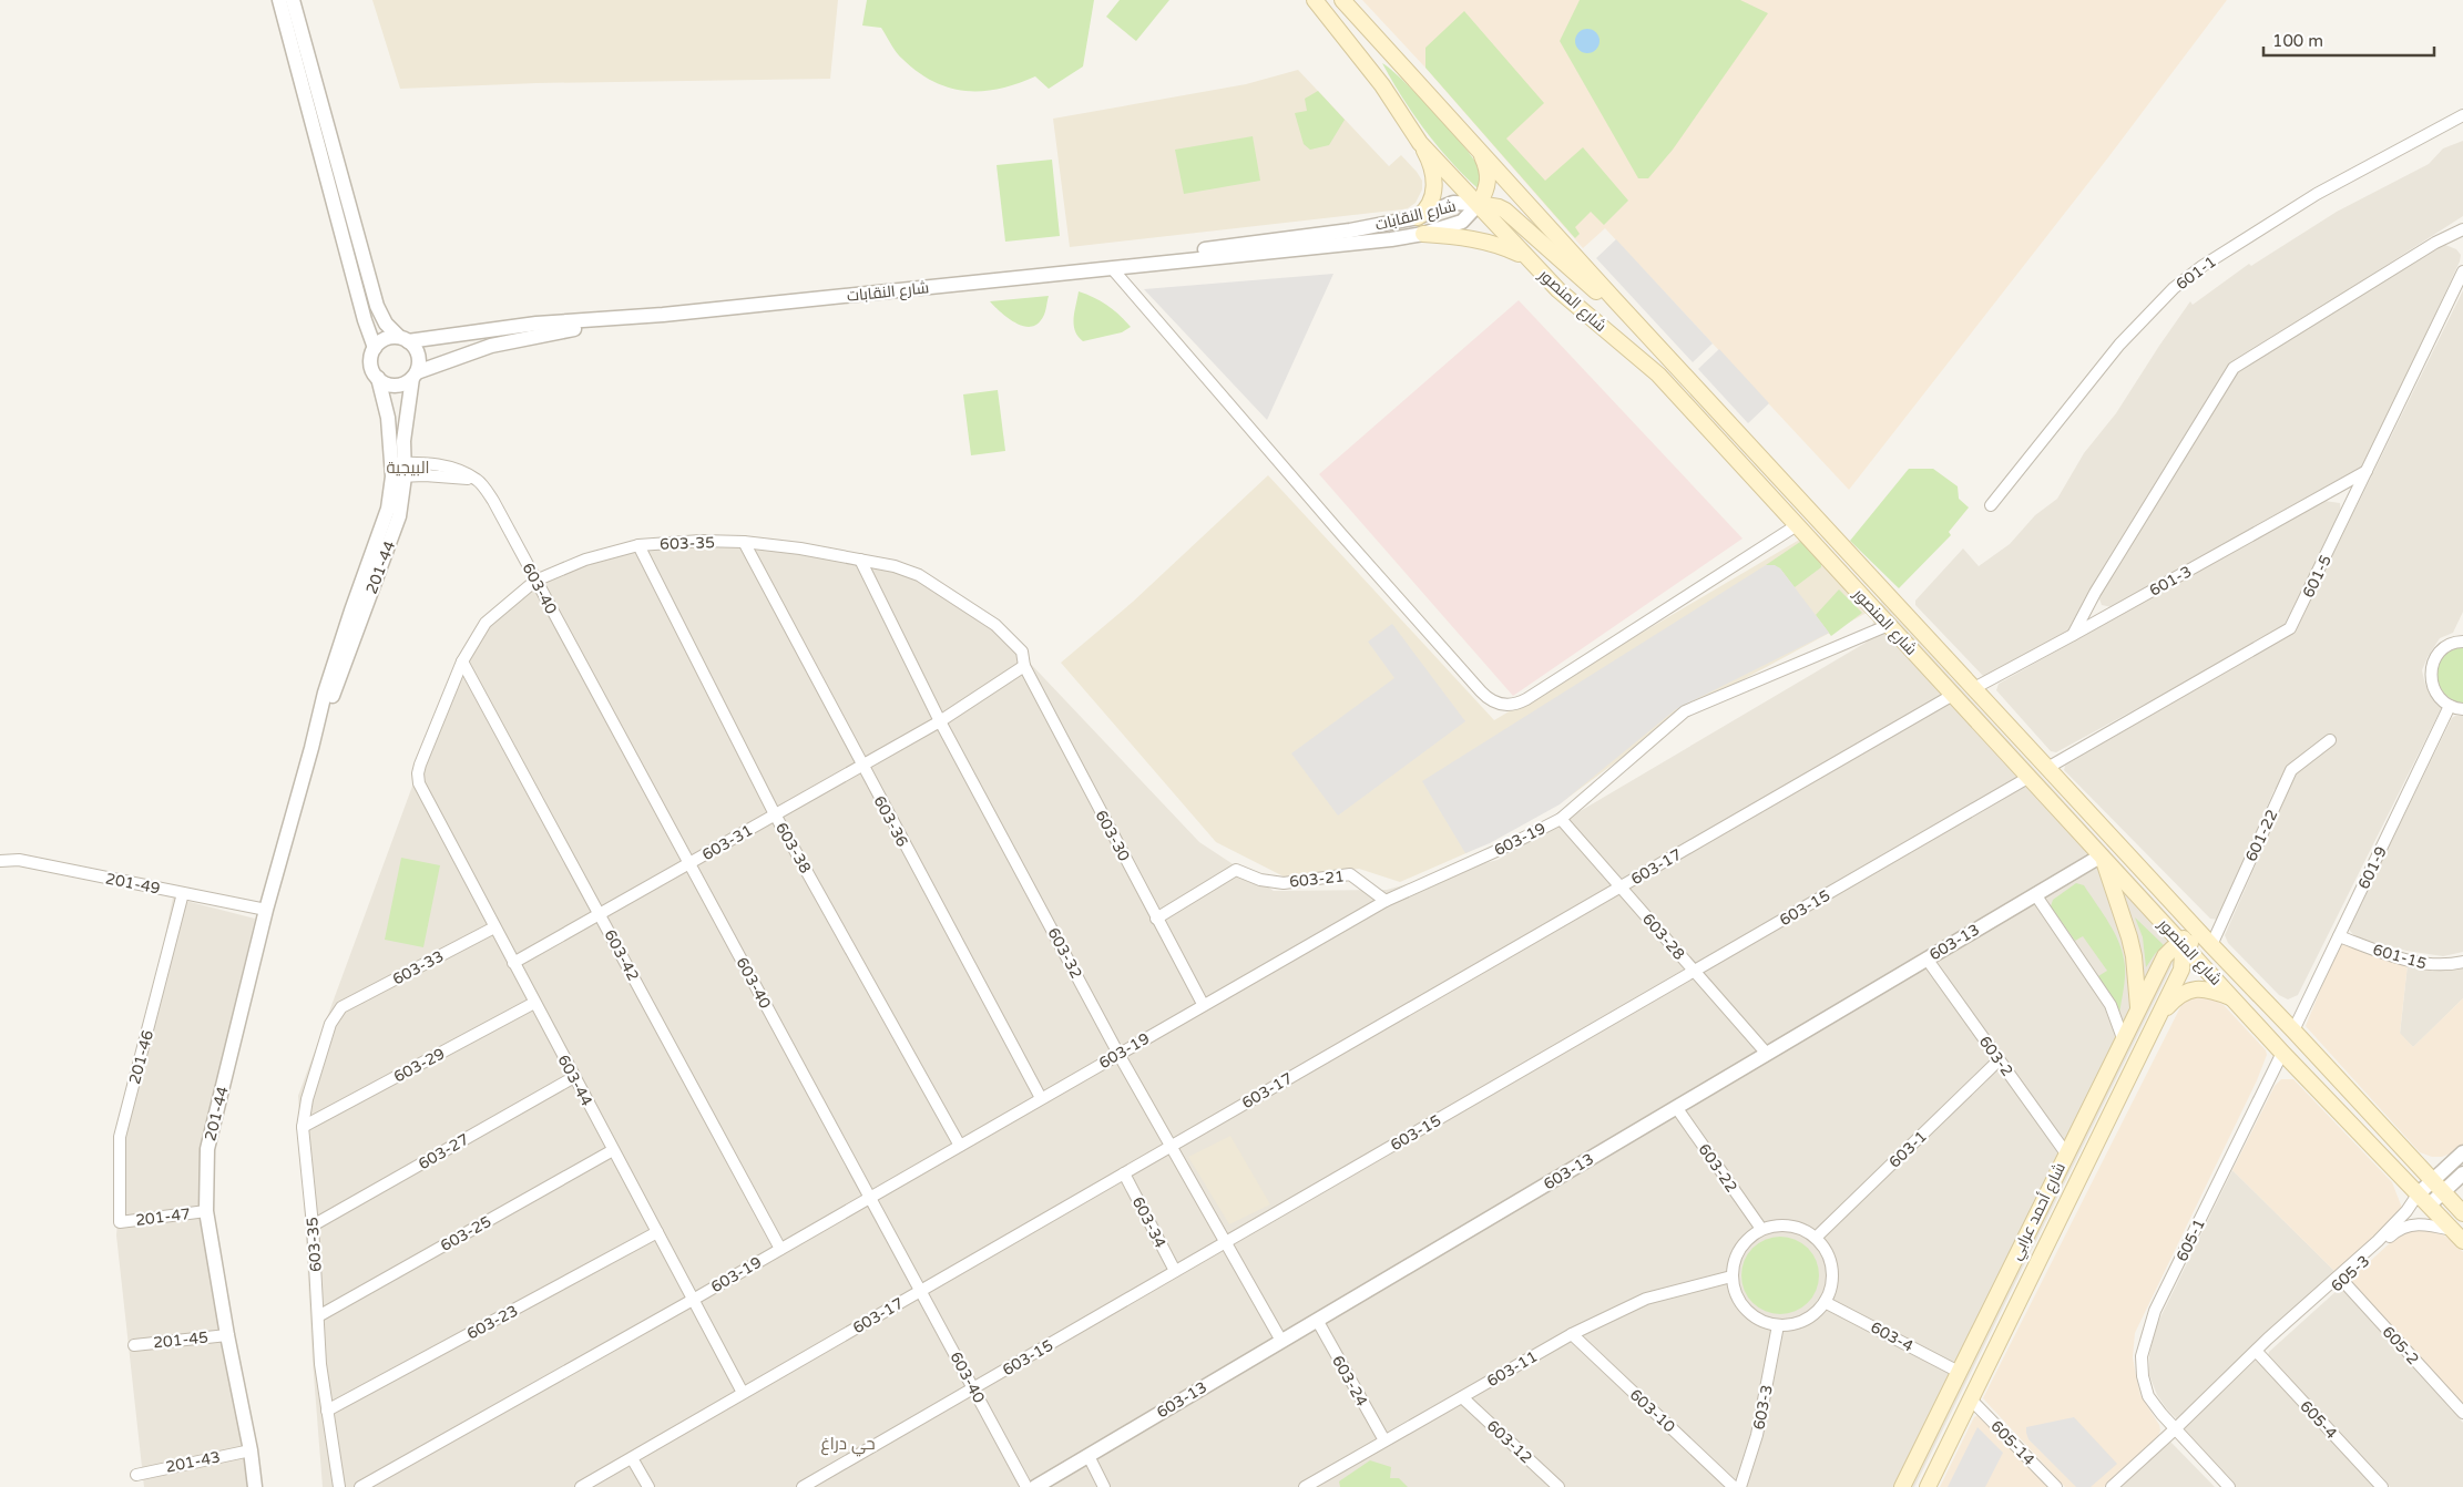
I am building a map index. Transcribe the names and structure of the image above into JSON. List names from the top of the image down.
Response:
{
  "streets": {
    "main road": ["شارع المنصور", "شارع أحمد عرابي"],
    "street": [
      "شارع النقابات",
      "601-1",
      "603-35",
      "201-44",
      "601-5",
      "601-3",
      "603-40",
      "603-36",
      "603-30",
      "601-22",
      "603-19",
      "603-31",
      "603-38",
      "603-17",
      "601-9",
      "603-21",
      "201-49",
      "603-15",
      "603-28",
      "603-13",
      "603-32",
      "603-42",
      "601-15",
      "603-33",
      "603-2",
      "201-46",
      "603-29",
      "603-44",
      "603-1",
      "603-27",
      "603-22",
      "201-47",
      "603-34",
      "603-25",
      "605-1",
      "605-3",
      "603-23",
      "603-4",
      "201-45",
      "605-2",
      "603-11",
      "603-24",
      "603-3",
      "603-10",
      "605-4",
      "603-12",
      "605-14",
      "201-43"
    ]
  },
  "crossings": [
    ["شارع النقابات", "شارع المنصور"],
    ["شارع النقابات", "201-44"],
    ["شارع المنصور", "601-5"],
    ["شارع المنصور", "601-3"],
    ["شارع المنصور", "601-22"],
    ["شارع المنصور", "603-19"],
    ["شارع المنصور", "603-17"],
    ["شارع المنصور", "601-9"],
    ["شارع المنصور", "603-15"],
    ["شارع المنصور", "603-13"],
    ["شارع المنصور", "شارع أحمد عرابي"],
    ["شارع المنصور", "605-1"],
    ["شارع المنصور", "605-3"],
    ["603-35", "603-40"],
    ["603-35", "603-36"],
    ["603-35", "603-30"],
    ["603-35", "603-31"],
    ["603-35", "603-38"],
    ["603-35", "603-32"],
    ["603-35", "603-42"],
    ["603-35", "603-33"],
    ["603-35", "603-29"],
    ["603-35", "603-44"],
    ["603-35", "603-27"],
    ["603-35", "603-25"],
    ["603-35", "603-23"],
    ["201-44", "603-40"],
    ["201-44", "201-49"],
    ["201-44", "201-47"],
    ["201-44", "201-45"],
    ["201-44", "201-43"],
    ["601-5", "601-3"],
    ["603-40", "603-19"],
    ["603-40", "603-31"],
    ["603-40", "603-17"],
    ["603-40", "603-15"],
    ["603-36", "603-19"],
    ["603-36", "603-31"],
    ["603-30", "603-19"],
    ["603-30", "603-31"],
    ["603-30", "603-21"],
    ["603-19", "603-38"],
    ["603-19", "603-21"],
    ["603-19", "603-28"],
    ["603-19", "603-32"],
    ["603-19", "603-42"],
    ["603-19", "603-44"],
    ["603-31", "603-38"],
    ["603-31", "603-32"],
    ["603-31", "603-42"],
    ["603-31", "603-44"],
    ["603-17", "603-28"],
    ["603-17", "603-32"],
    ["603-17", "603-44"],
    ["603-17", "603-34"],
    ["601-9", "601-15"],
    ["201-49", "201-46"],
    ["603-15", "603-28"],
    ["603-15", "603-32"],
    ["603-15", "603-34"],
    ["603-28", "603-13"],
    ["603-13", "603-32"],
    ["603-13", "603-2"],
    ["603-13", "603-22"],
    ["603-13", "603-24"],
    ["603-33", "603-44"],
    ["603-2", "603-1"],
    ["603-2", "شارع أحمد عرابي"],
    ["201-46", "201-47"],
    ["603-29", "603-44"],
    ["603-44", "603-27"],
    ["603-44", "603-25"],
    ["603-44", "603-23"],
    ["603-1", "603-22"],
    ["603-1", "603-4"],
    ["603-1", "603-11"],
    ["603-1", "603-3"],
    ["603-22", "603-4"],
    ["603-22", "603-11"],
    ["603-22", "603-3"],
    ["شارع أحمد عرابي", "603-4"],
    ["شارع أحمد عرابي", "605-14"],
    ["605-1", "605-3"],
    ["605-3", "605-2"],
    ["605-3", "605-4"],
    ["603-4", "603-11"],
    ["603-4", "603-3"],
    ["603-11", "603-24"],
    ["603-11", "603-3"],
    ["603-11", "603-10"],
    ["603-11", "603-12"]
  ],
  "districts": ["البيجية", "حي دراغ"],
  "scale_bar": "100 m"
}
